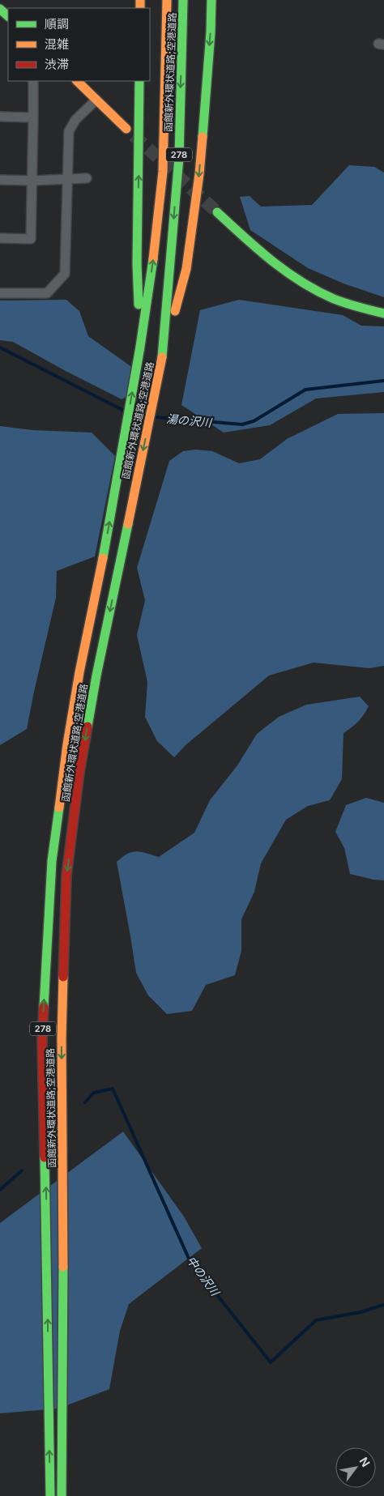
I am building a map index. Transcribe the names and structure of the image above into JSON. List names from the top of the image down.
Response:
{
  "streets": {
    "main road": ["函館新外環状道路;空港道路", "278"]
  },
  "water": ["湯の沢川", "中の沢川"],
  "legend": ["順調", "混雑", "渋滞"],
  "north": "top right"
}
